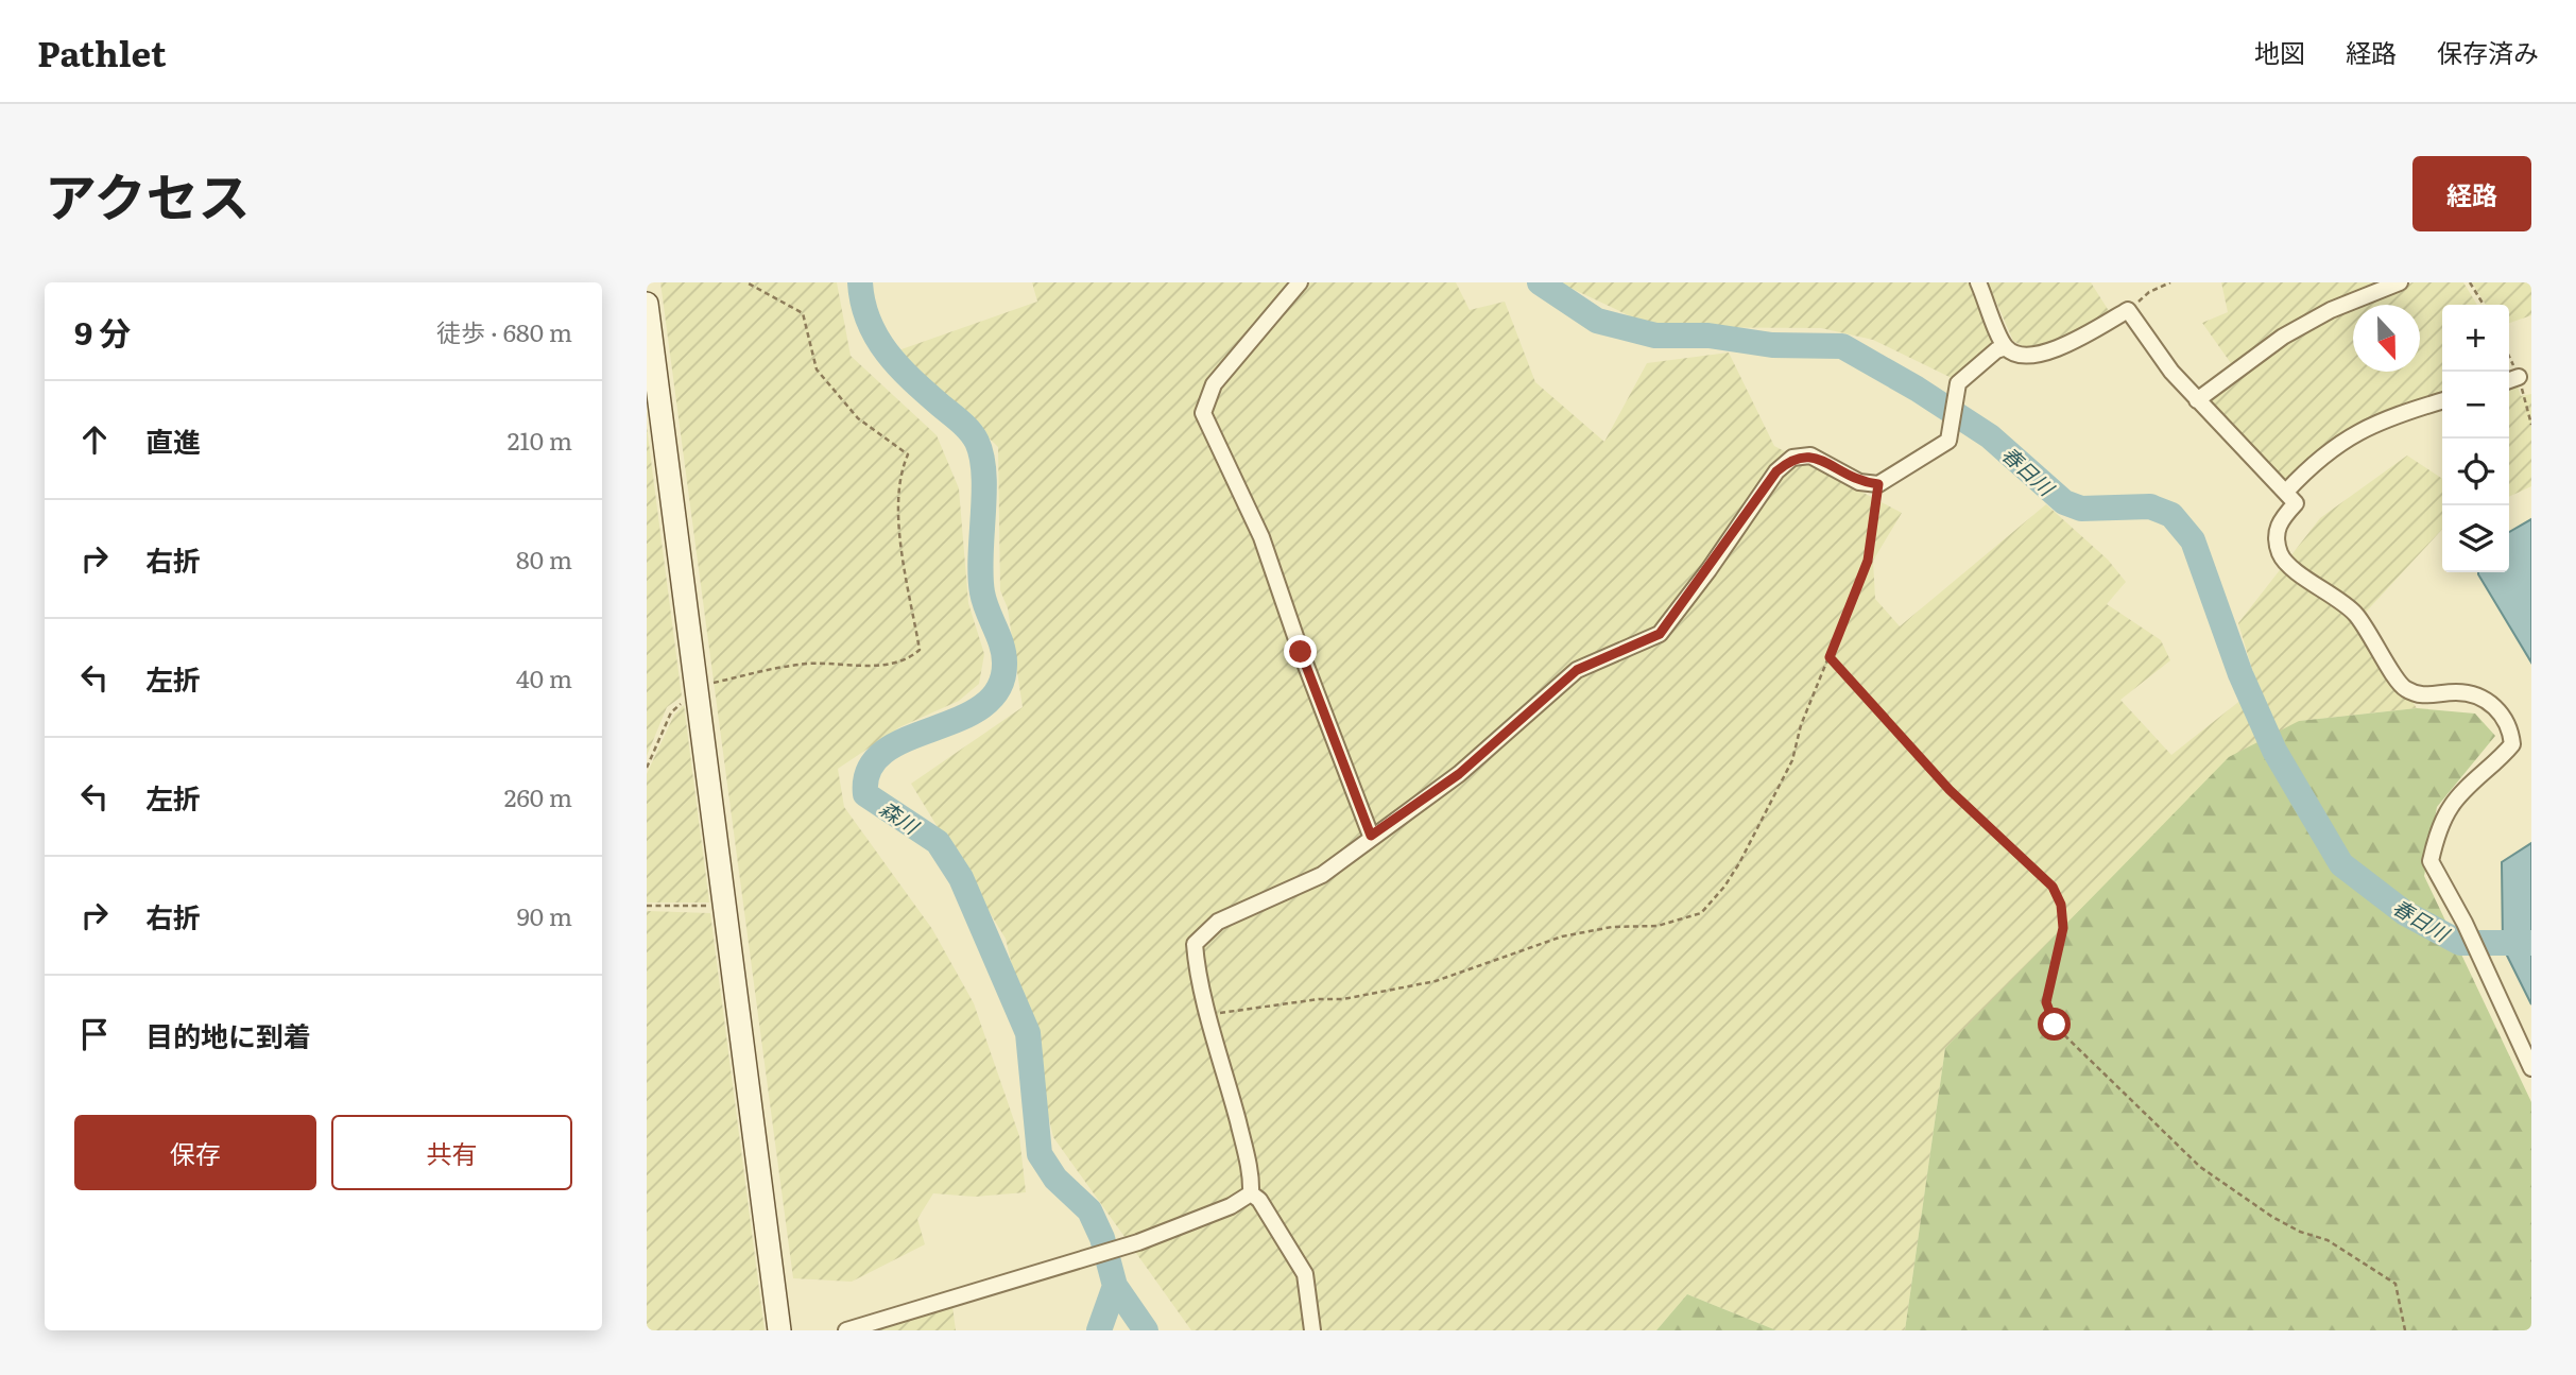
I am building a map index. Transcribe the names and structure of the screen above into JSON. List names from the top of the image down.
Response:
{
  "water": ["春日川", "森川"],
  "north": "bottom",
  "page": {
    "header": "Pathlet",
    "nav": ["地図", "経路", "保存済み"],
    "title": "アクセス",
    "buttons": [
      "経路",
      ["保存", "共有"]
    ],
    "heading": ["9 分", "徒歩 · 680 m"],
    "map_buttons": ["+", "−"],
    "list": [
      ["直進", "210 m"],
      ["右折", "80 m"],
      ["左折", "40 m"],
      ["左折", "260 m"],
      ["右折", "90 m"],
      "目的地に到着"
    ]
  }
}
